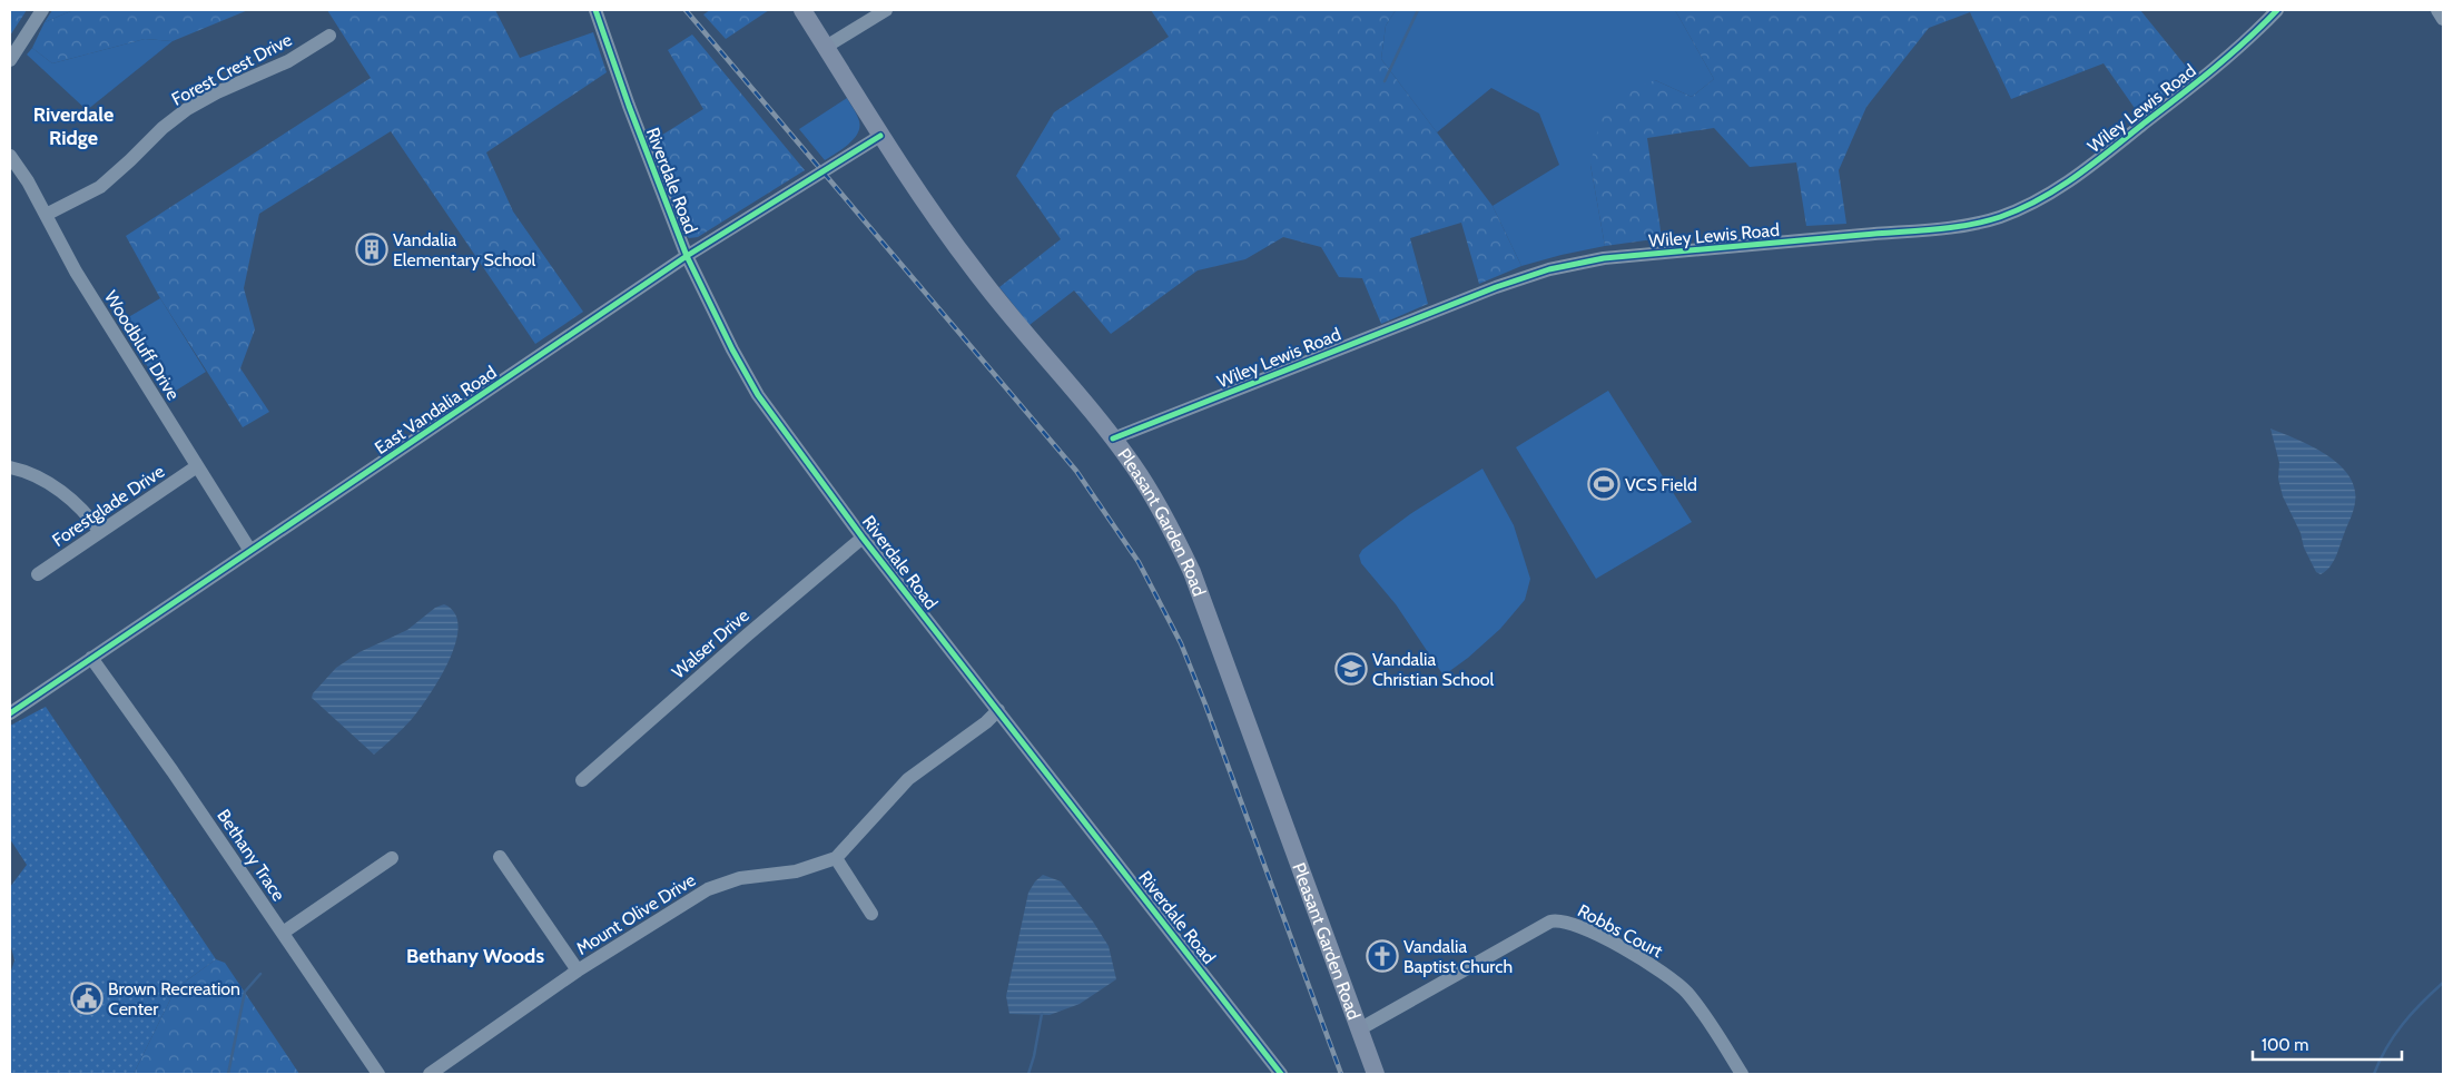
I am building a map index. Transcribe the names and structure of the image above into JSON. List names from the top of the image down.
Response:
{
  "streets": {
    "main road": ["Pleasant Garden Road"],
    "street": [
      "Forest Crest Drive",
      "Wiley Lewis Road",
      "Riverdale Road",
      "Woodbluff Drive",
      "East Vandalia Road",
      "Forestglade Drive",
      "Walser Drive",
      "Bethany Trace",
      "Mount Olive Drive",
      "Robbs Court"
    ]
  },
  "crossings": [
    ["Forest Crest Drive", "Woodbluff Drive"],
    ["Wiley Lewis Road", "Pleasant Garden Road"],
    ["Riverdale Road", "East Vandalia Road"],
    ["Riverdale Road", "Walser Drive"],
    ["Riverdale Road", "Mount Olive Drive"],
    ["Woodbluff Drive", "East Vandalia Road"],
    ["Woodbluff Drive", "Forestglade Drive"],
    ["East Vandalia Road", "Pleasant Garden Road"],
    ["East Vandalia Road", "Bethany Trace"],
    ["Pleasant Garden Road", "Robbs Court"]
  ],
  "districts": ["Riverdale Ridge", "Bethany Woods"],
  "places": {
    "building": ["Vandalia Elementary School"],
    "sports": ["VCS Field"],
    "school or university": ["Vandalia Christian School"],
    "church": ["Vandalia Baptist Church"],
    "public building": ["Brown Recreation Center"]
  },
  "scale_bar": "100 m"
}
